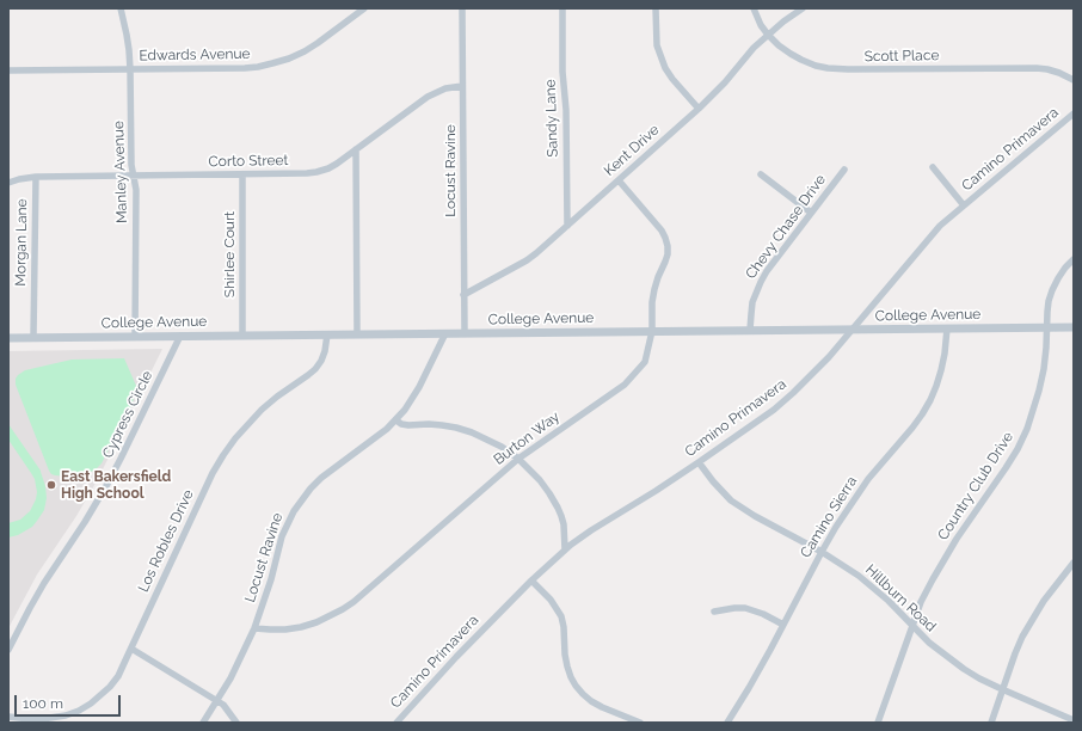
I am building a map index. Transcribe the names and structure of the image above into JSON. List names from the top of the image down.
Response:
{
  "streets": {
    "street": [
      "Edwards Avenue",
      "Scott Place",
      "Sandy Lane",
      "Camino Primavera",
      "Kent Drive",
      "Corto Street",
      "Locust Ravine",
      "Manley Avenue",
      "Chevy Chase Drive",
      "Morgan Lane",
      "Shirlee Court",
      "College Avenue",
      "Cypress Circle",
      "Burton Way",
      "Country Club Drive",
      "Camino Sierra",
      "Los Robles Drive",
      "Hillburn Road"
    ]
  },
  "crossings": [
    ["Edwards Avenue", "Manley Avenue"],
    ["Scott Place", "Kent Drive"],
    ["Sandy Lane", "Kent Drive"],
    ["Camino Primavera", "College Avenue"],
    ["Camino Primavera", "Hillburn Road"],
    ["Kent Drive", "Locust Ravine"],
    ["Kent Drive", "Burton Way"],
    ["Corto Street", "Locust Ravine"],
    ["Corto Street", "Manley Avenue"],
    ["Corto Street", "Morgan Lane"],
    ["Corto Street", "Shirlee Court"],
    ["Locust Ravine", "College Avenue"],
    ["Locust Ravine", "Burton Way"],
    ["Manley Avenue", "College Avenue"],
    ["Chevy Chase Drive", "College Avenue"],
    ["Morgan Lane", "College Avenue"],
    ["Shirlee Court", "College Avenue"],
    ["College Avenue", "Cypress Circle"],
    ["College Avenue", "Burton Way"],
    ["College Avenue", "Country Club Drive"],
    ["College Avenue", "Camino Sierra"],
    ["College Avenue", "Los Robles Drive"],
    ["Country Club Drive", "Hillburn Road"],
    ["Camino Sierra", "Hillburn Road"]
  ],
  "places": ["East Bakersfield High School"],
  "scale_bar": "100 m"
}
